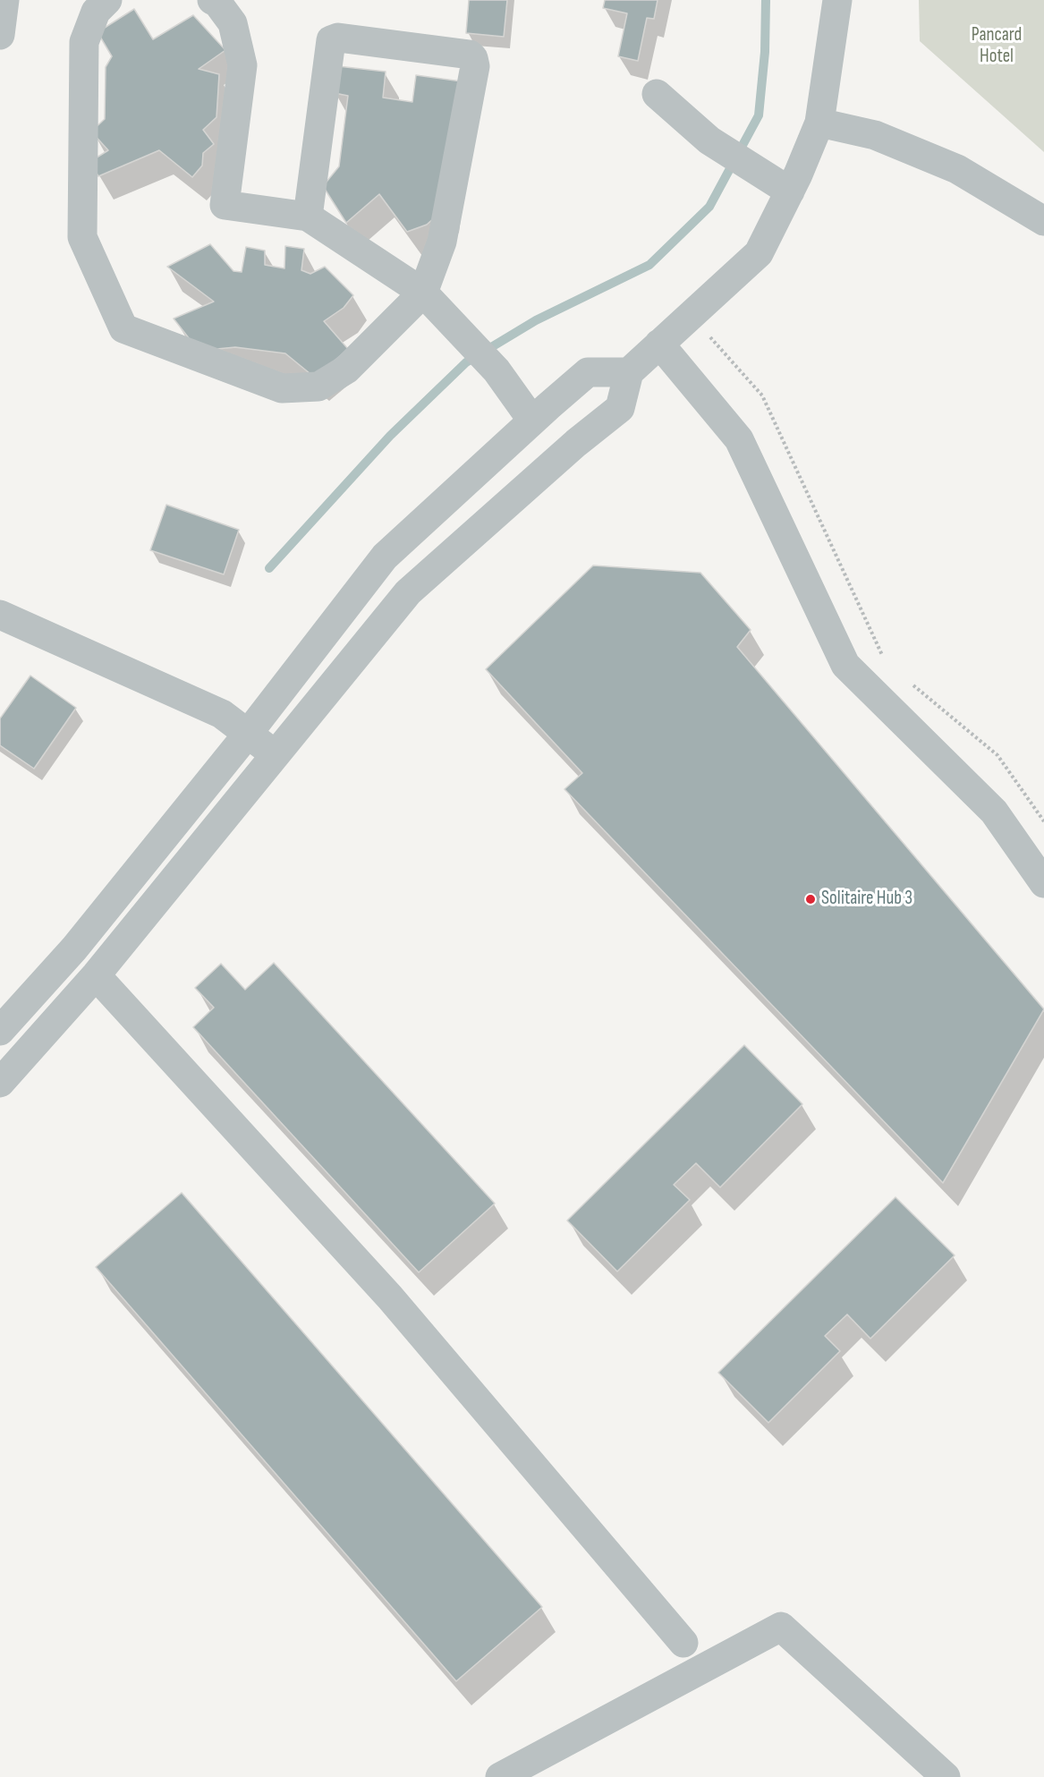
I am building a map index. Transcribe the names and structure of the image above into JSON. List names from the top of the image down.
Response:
{
  "parks": ["Pancard Hotel"],
  "places": ["Solitaire Hub 3"]
}
